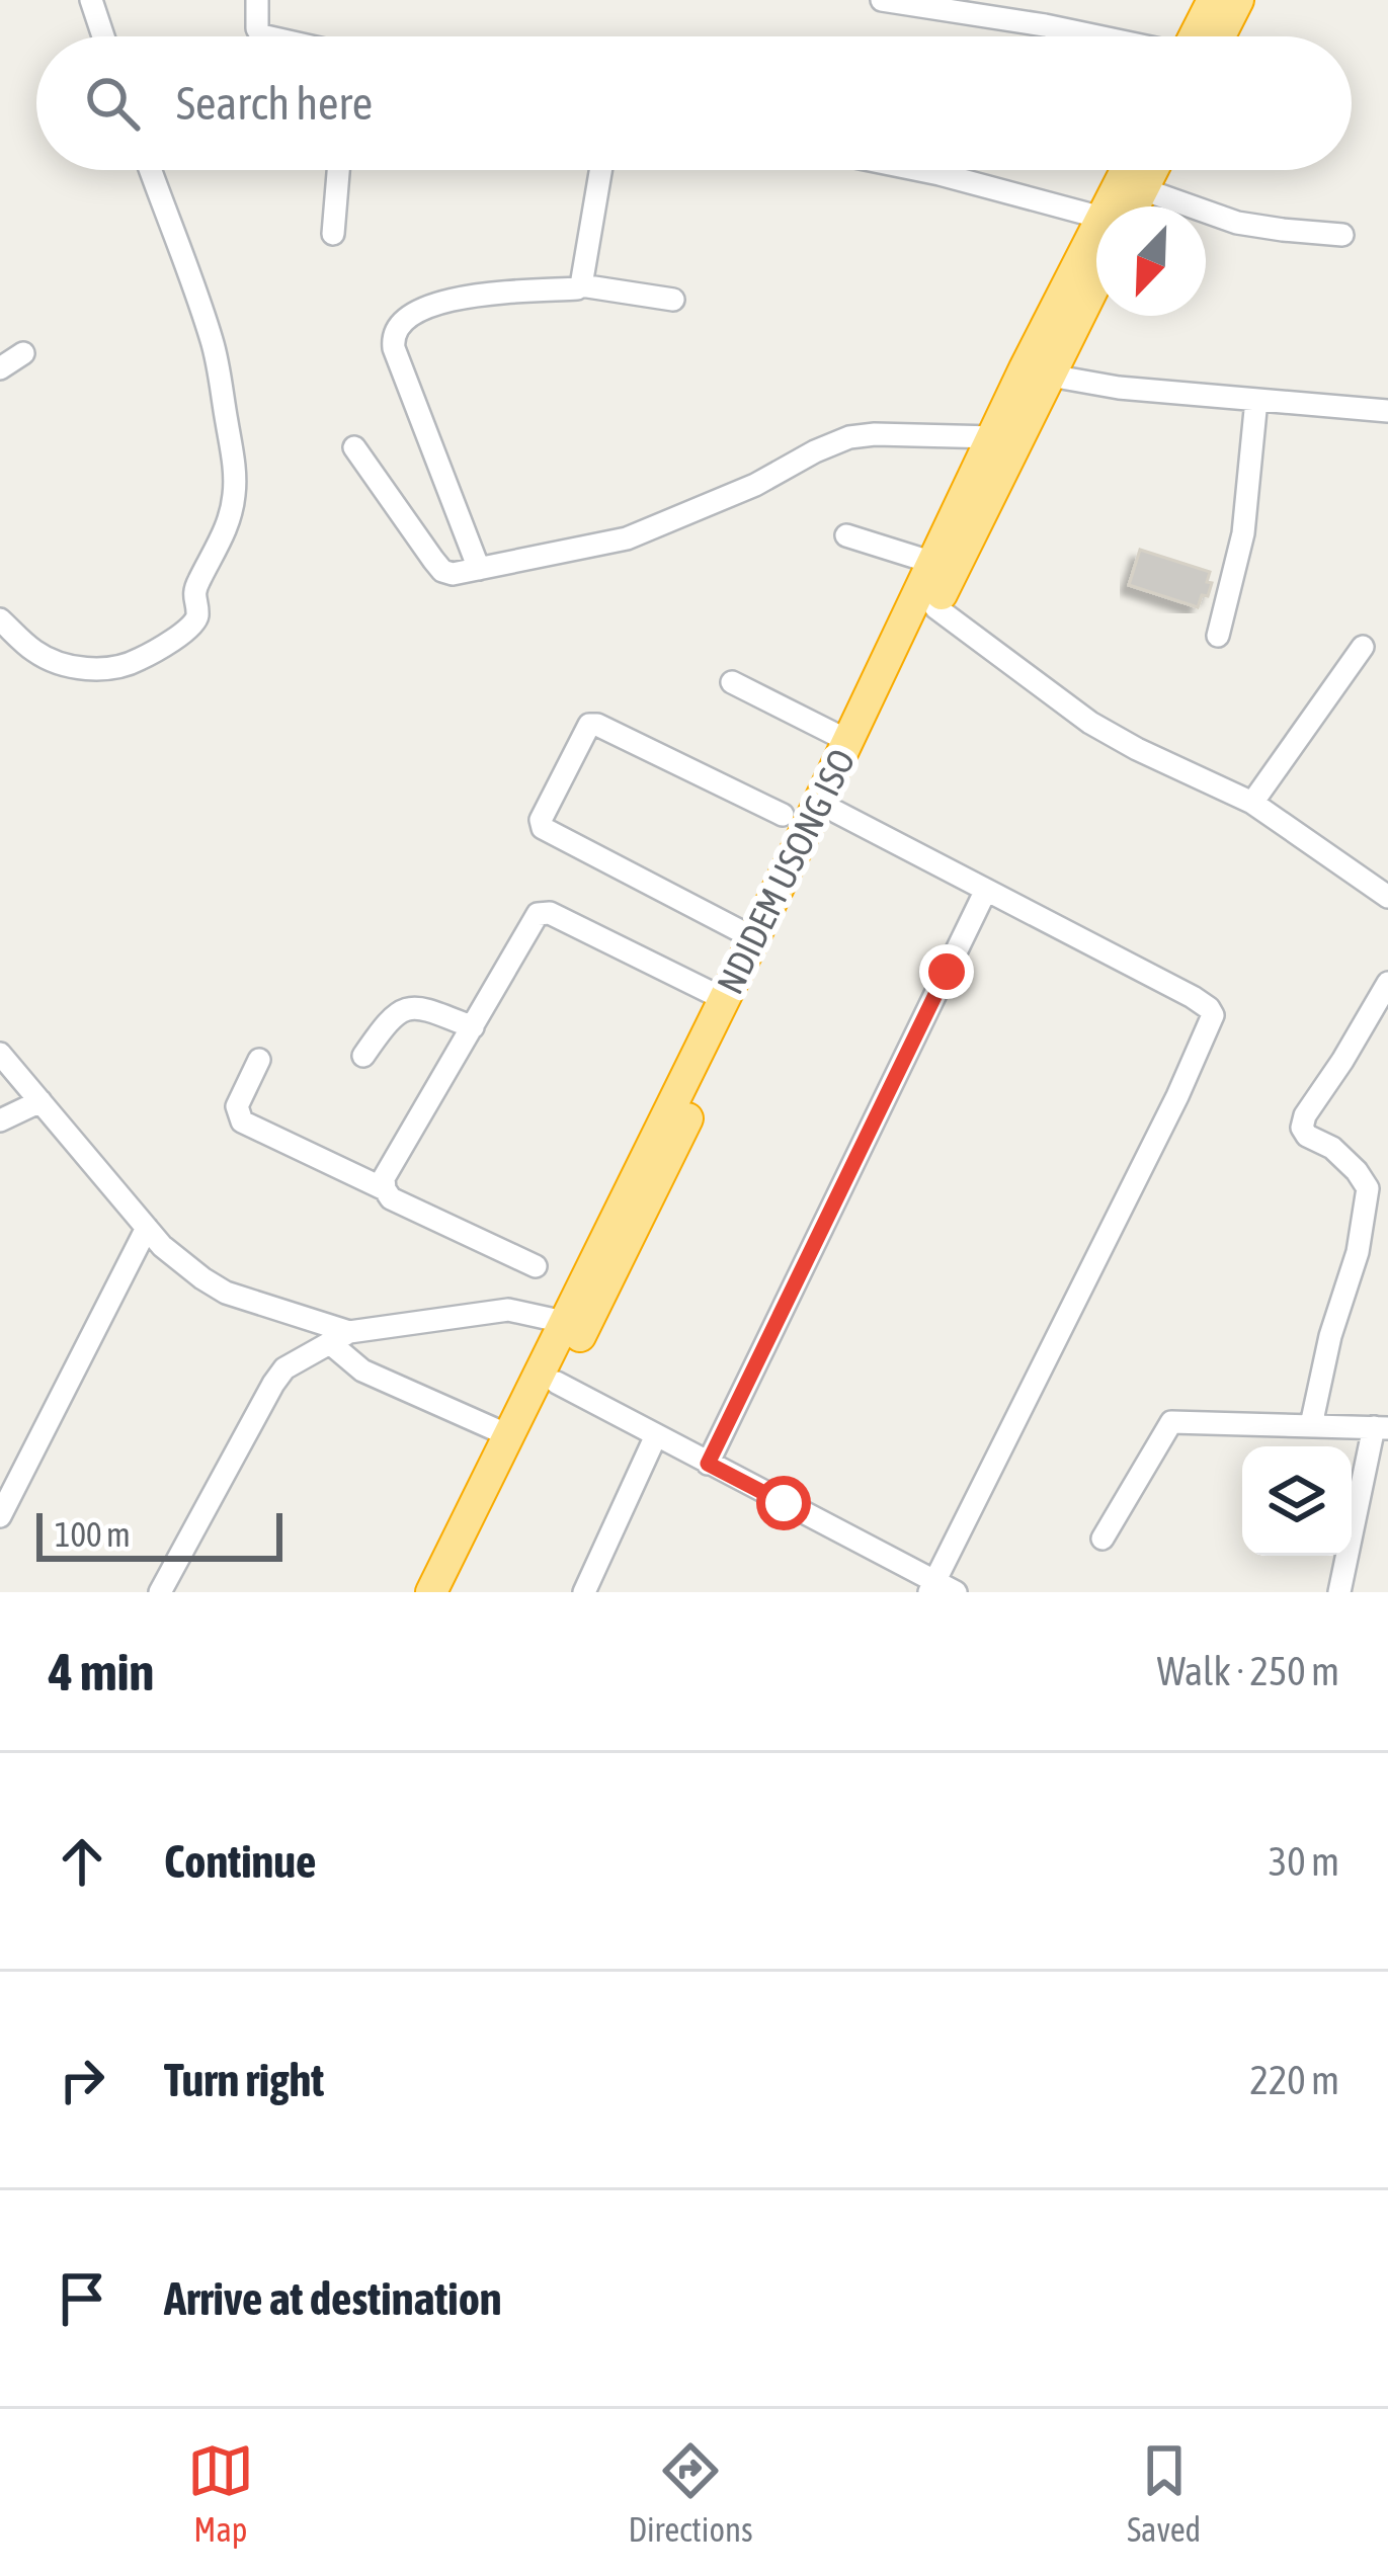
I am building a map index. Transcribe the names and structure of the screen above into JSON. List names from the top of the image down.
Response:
{
  "streets": {
    "highway": ["NDIDEM USONG ISO"]
  },
  "scale_bar": "100 m",
  "north": "bottom left",
  "page": {
    "search": "Search here",
    "scale": "100 m",
    "heading": ["4 min", "Walk · 250 m"],
    "list": [
      ["Continue", "30 m"],
      ["Turn right", "220 m"],
      "Arrive at destination"
    ],
    "nav": ["Map", "Directions", "Saved"]
  }
}
